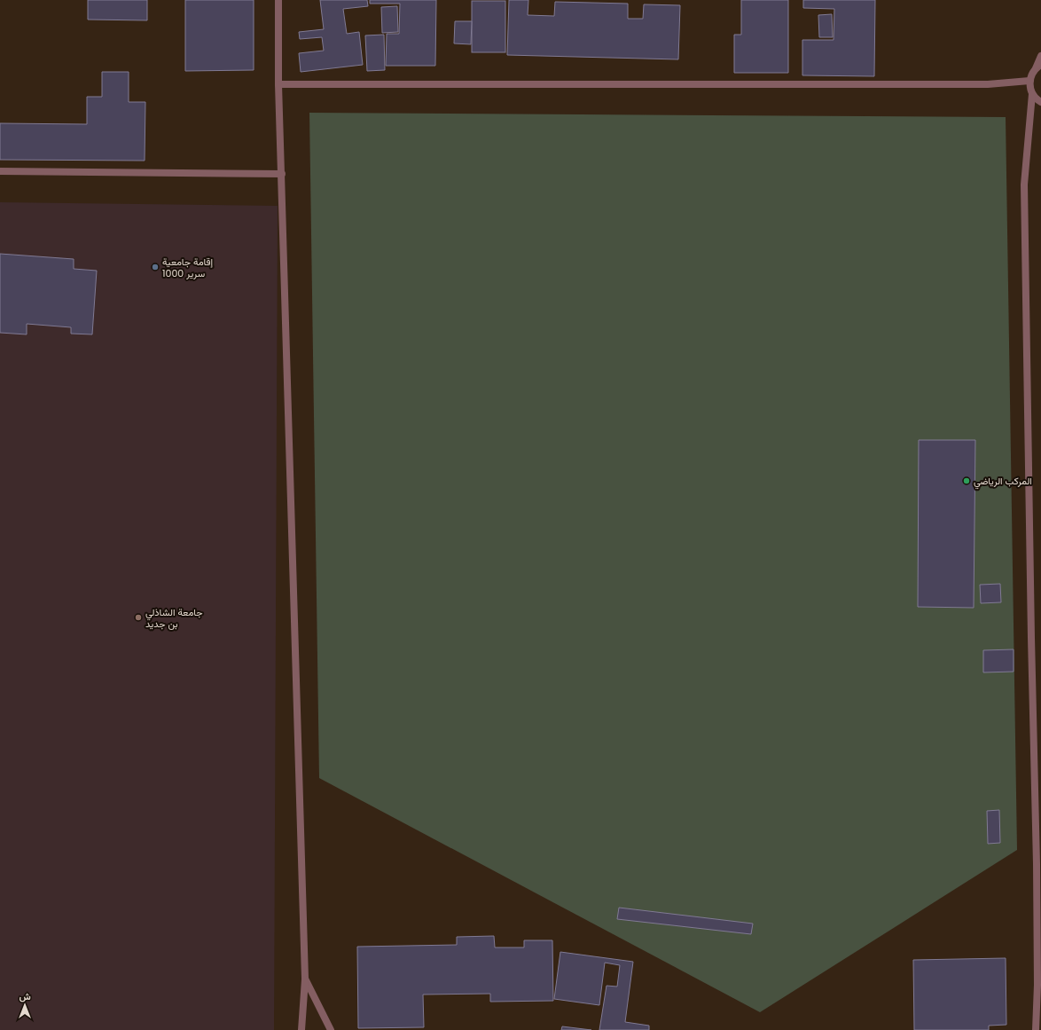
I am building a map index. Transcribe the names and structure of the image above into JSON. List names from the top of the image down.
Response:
{
  "places": ["إقامة جامعية 1000 سرير", "المركب الرياضي", "جامعة الشاذلي بن جديد"],
  "north": "top"
}
